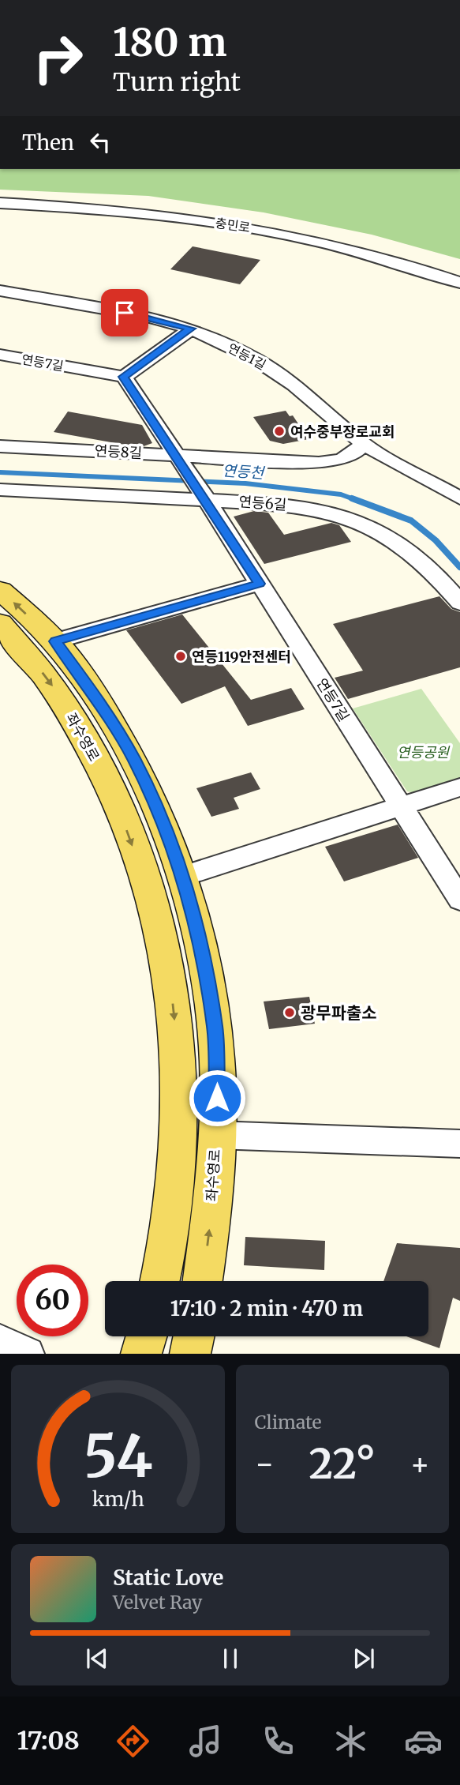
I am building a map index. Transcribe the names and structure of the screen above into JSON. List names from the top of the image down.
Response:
{
  "streets": {
    "main road": ["좌수영로"],
    "street": [
      "충민로",
      "연등1길",
      "연등7길",
      "연등8길",
      "연등6길"
    ]
  },
  "crossings": [
    ["연등1길", "연등8길"],
    ["연등7길", "연등8길"],
    ["연등7길", "연등6길"]
  ],
  "water": ["연등천"],
  "parks": ["연등공원"],
  "places": ["여수중부장로교회", "연등119안전센터", "광무파출소"],
  "page": {
    "turn": ["180 m", "Turn right"],
    "then": "Then",
    "limit": "60",
    "trip": "17:10 · 2 min · 470 m",
    "tile": "Climate",
    "heat": ["−", "22°", "+"],
    "song": ["Static Love", "Velvet Ray"],
    "tabs": "17:08",
    "gauge": ["54", "km/h"]
  }
}
